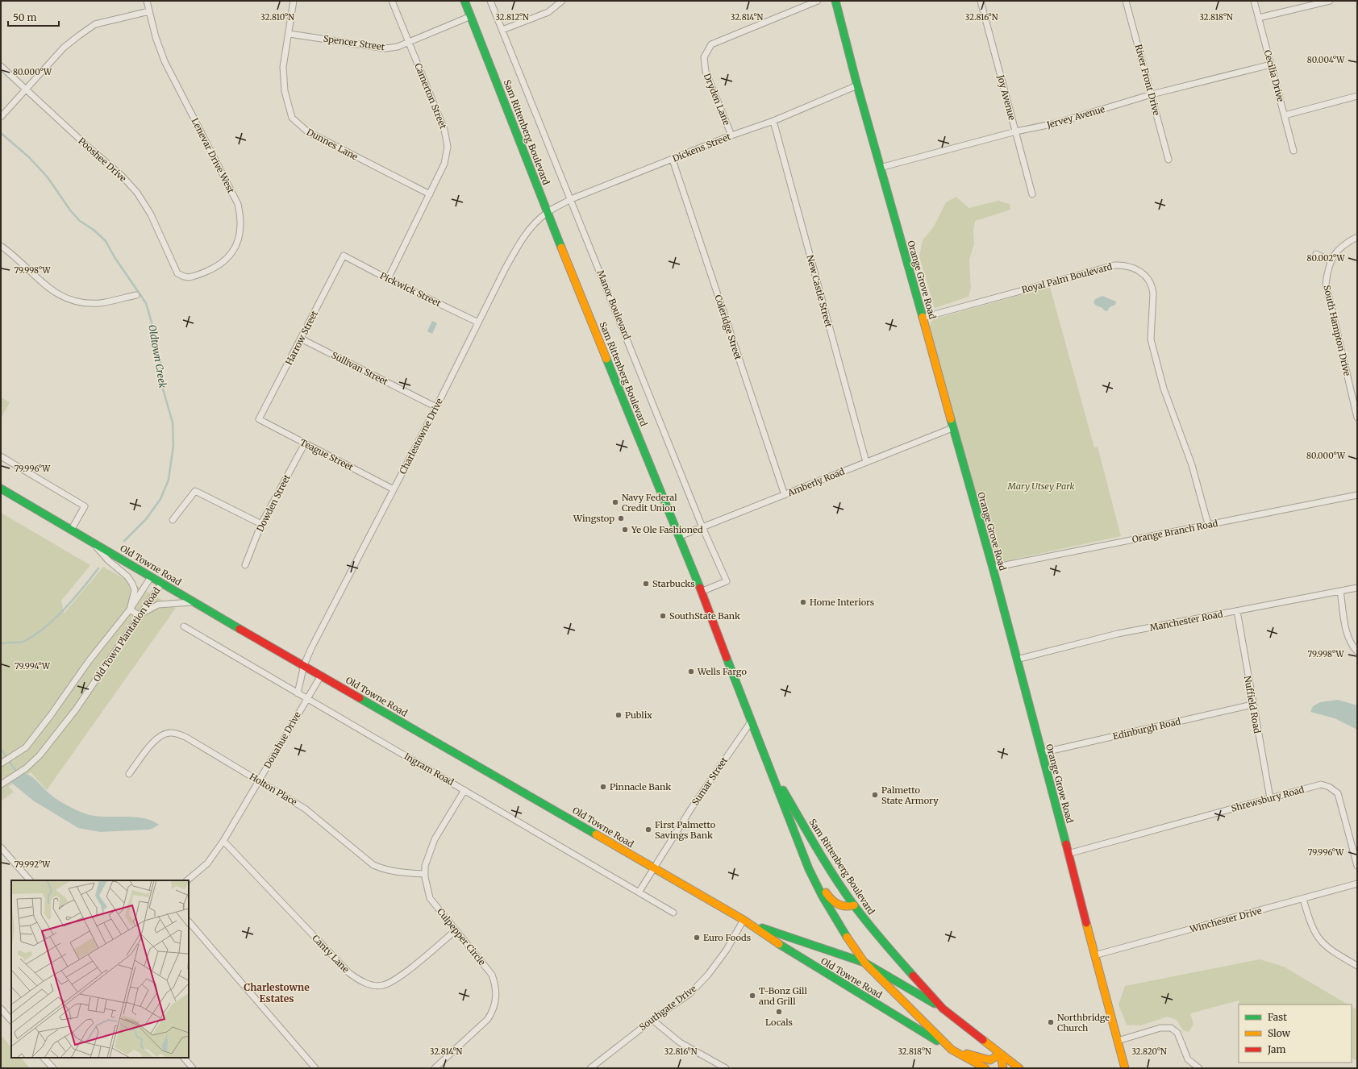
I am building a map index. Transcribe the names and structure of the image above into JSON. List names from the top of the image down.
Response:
{
  "streets": {
    "main road": ["Sam Rittenberg Boulevard", "Orange Grove Road", "Old Towne Road"],
    "street": [
      "Spencer Street",
      "Cecilia Drive",
      "River Front Drive",
      "Camerton Street",
      "Joy Avenue",
      "Dryden Lane",
      "Jervey Avenue",
      "Dunnes Lane",
      "Dickens Street",
      "Lenevar Drive West",
      "Pooshee Drive",
      "Royal Palm Boulevard",
      "Pickwick Street",
      "New Castle Street",
      "Manor Boulevard",
      "Coleridge Street",
      "South Hampton Drive",
      "Harrow Street",
      "Sullivan Street",
      "Charlestowne Drive",
      "Teague Street",
      "Amberly Road",
      "Dowden Street",
      "Orange Branch Road",
      "Manchester Road",
      "Old Town Plantation Road",
      "Nuffield Road",
      "Edinburgh Road",
      "Donahue Drive",
      "Ingram Road",
      "Sumar Street",
      "Holton Place",
      "Shrewsbury Road",
      "Winchester Drive",
      "Culpepper Circle",
      "Canty Lane",
      "Southgate Drive"
    ]
  },
  "crossings": [
    ["Spencer Street", "Camerton Street"],
    ["Spencer Street", "Sam Rittenberg Boulevard"],
    ["Spencer Street", "Dunnes Lane"],
    ["Cecilia Drive", "Jervey Avenue"],
    ["River Front Drive", "Jervey Avenue"],
    ["Camerton Street", "Dunnes Lane"],
    ["Camerton Street", "Pickwick Street"],
    ["Joy Avenue", "Jervey Avenue"],
    ["Dryden Lane", "Dickens Street"],
    ["Jervey Avenue", "Orange Grove Road"],
    ["Sam Rittenberg Boulevard", "Dickens Street"],
    ["Sam Rittenberg Boulevard", "Manor Boulevard"],
    ["Sam Rittenberg Boulevard", "Charlestowne Drive"],
    ["Sam Rittenberg Boulevard", "Amberly Road"],
    ["Sam Rittenberg Boulevard", "Old Towne Road"],
    ["Sam Rittenberg Boulevard", "Sumar Street"],
    ["Dickens Street", "Orange Grove Road"],
    ["Dickens Street", "New Castle Street"],
    ["Dickens Street", "Manor Boulevard"],
    ["Dickens Street", "Coleridge Street"],
    ["Dickens Street", "Charlestowne Drive"],
    ["Lenevar Drive West", "Pooshee Drive"],
    ["Royal Palm Boulevard", "Orange Grove Road"],
    ["Royal Palm Boulevard", "Orange Branch Road"],
    ["Orange Grove Road", "Amberly Road"],
    ["Orange Grove Road", "Orange Branch Road"],
    ["Orange Grove Road", "Manchester Road"],
    ["Orange Grove Road", "Edinburgh Road"],
    ["Orange Grove Road", "Shrewsbury Road"],
    ["Orange Grove Road", "Winchester Drive"],
    ["Pickwick Street", "Harrow Street"],
    ["Pickwick Street", "Charlestowne Drive"],
    ["New Castle Street", "Amberly Road"],
    ["Manor Boulevard", "Amberly Road"],
    ["Coleridge Street", "Amberly Road"],
    ["Harrow Street", "Sullivan Street"],
    ["Harrow Street", "Teague Street"],
    ["Sullivan Street", "Charlestowne Drive"],
    ["Charlestowne Drive", "Teague Street"],
    ["Charlestowne Drive", "Old Towne Road"],
    ["Charlestowne Drive", "Ingram Road"],
    ["Teague Street", "Dowden Street"],
    ["Old Towne Road", "Old Town Plantation Road"],
    ["Old Towne Road", "Donahue Drive"],
    ["Old Towne Road", "Sumar Street"],
    ["Old Towne Road", "Southgate Drive"],
    ["Manchester Road", "Nuffield Road"],
    ["Nuffield Road", "Edinburgh Road"],
    ["Nuffield Road", "Shrewsbury Road"],
    ["Donahue Drive", "Ingram Road"],
    ["Donahue Drive", "Holton Place"],
    ["Donahue Drive", "Canty Lane"],
    ["Ingram Road", "Sumar Street"],
    ["Ingram Road", "Culpepper Circle"],
    ["Holton Place", "Culpepper Circle"],
    ["Culpepper Circle", "Canty Lane"]
  ],
  "districts": ["Charlestowne Estates"],
  "water": ["Oldtown Creek"],
  "parks": ["Mary Utsey Park"],
  "places": [
    "Navy Federal Credit Union",
    "Wingstop",
    "Ye Ole Fashioned",
    "Starbucks",
    "Home Interiors",
    "SouthState Bank",
    "Wells Fargo",
    "Publix",
    "Pinnacle Bank",
    "Palmetto State Armory",
    "First Palmetto Savings Bank",
    "Euro Foods",
    "T-Bonz Gill and Grill",
    "Locals",
    "Northbridge Church"
  ],
  "legend": ["Fast", "Slow", "Jam"],
  "scale_bar": "50 m",
  "coordinates": [
    "32.810°N",
    "32.812°N",
    "32.814°N",
    "32.816°N",
    "32.818°N",
    "80.004°W",
    "80.000°W",
    "80.002°W",
    "79.998°W",
    "79.996°W",
    "79.994°W",
    "79.992°W",
    "32.820°N"
  ]
}
